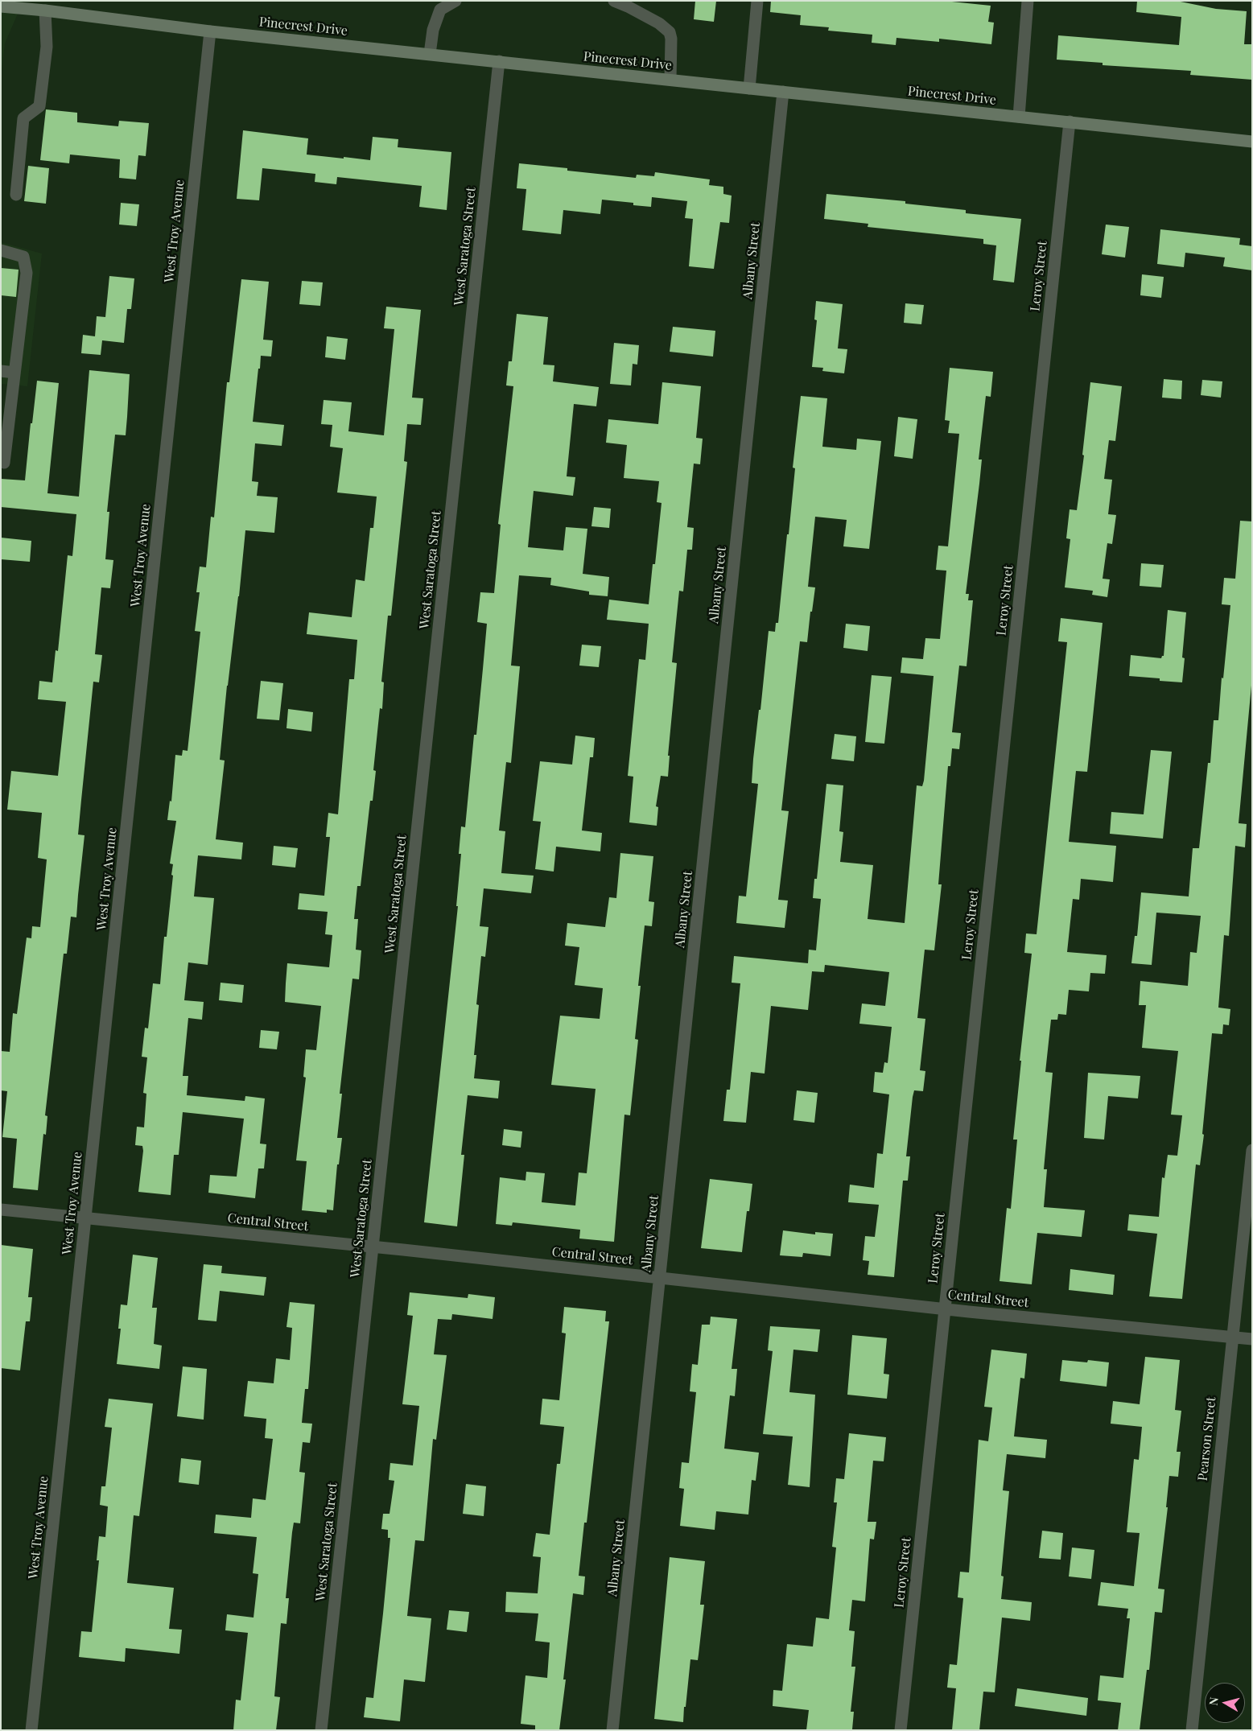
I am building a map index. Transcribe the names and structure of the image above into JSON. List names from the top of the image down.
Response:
{
  "streets": {
    "street": [
      "Pinecrest Drive",
      "West Troy Avenue",
      "West Saratoga Street",
      "Albany Street",
      "Leroy Street",
      "Central Street",
      "Pearson Street"
    ]
  },
  "crossings": [
    ["Pinecrest Drive", "West Troy Avenue"],
    ["Pinecrest Drive", "West Saratoga Street"],
    ["Pinecrest Drive", "Albany Street"],
    ["Pinecrest Drive", "Leroy Street"],
    ["West Troy Avenue", "Central Street"],
    ["West Saratoga Street", "Central Street"],
    ["Albany Street", "Central Street"],
    ["Leroy Street", "Central Street"],
    ["Central Street", "Pearson Street"]
  ],
  "north": "left"
}
